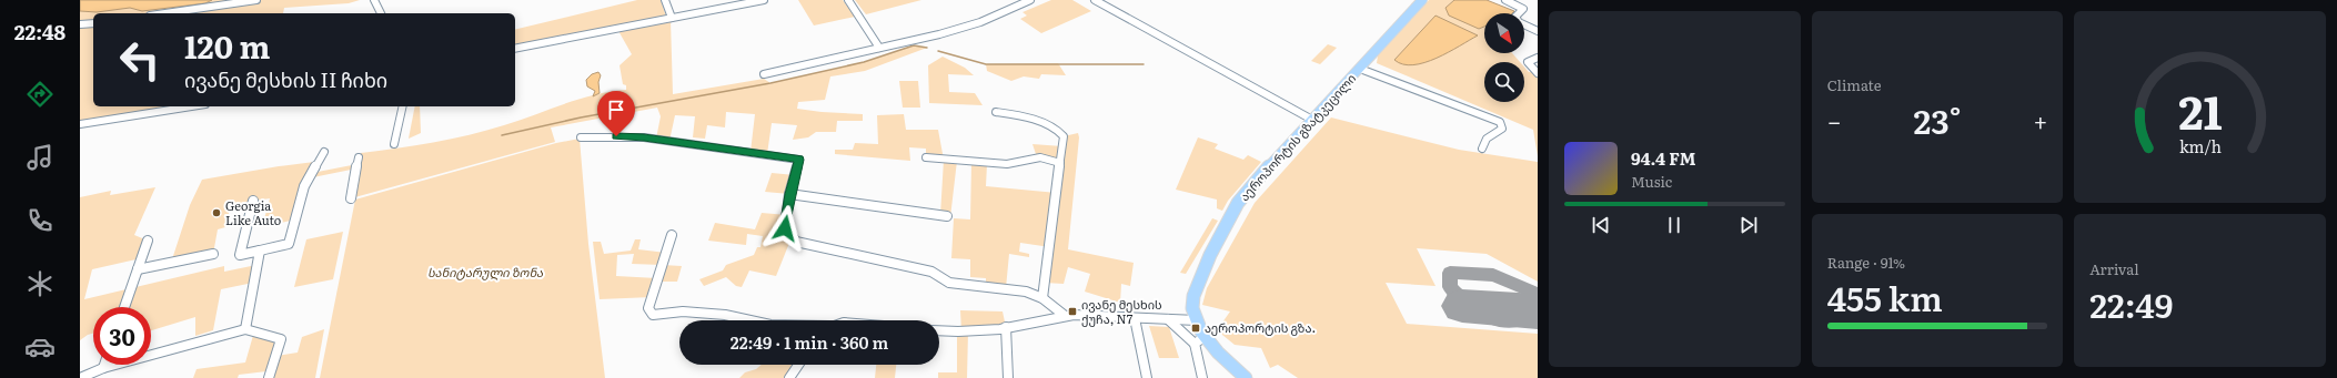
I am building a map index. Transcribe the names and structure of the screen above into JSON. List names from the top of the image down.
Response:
{
  "streets": {
    "highway": ["აეროპორტის გზატკეცილი"]
  },
  "parks": ["სანიტარული ზონა"],
  "places": {
    "other": ["Georgia Like Auto"],
    "transit": ["ივანე მესხის ქუჩა, N7", "აეროპორტის გზა."]
  },
  "north": "bottom right",
  "page": {
    "tabs": "22:48",
    "tile": [
      "Climate",
      ["Range · 91%", "455 km"],
      ["Arrival", "22:49"]
    ],
    "turn": ["120 m", "ივანე მესხის II ჩიხი"],
    "heat": ["−", "23°", "+"],
    "song": ["94.4 FM", "Music"],
    "limit": "30",
    "trip": "22:49 · 1 min · 360 m",
    "gauge": ["21", "km/h"]
  }
}
